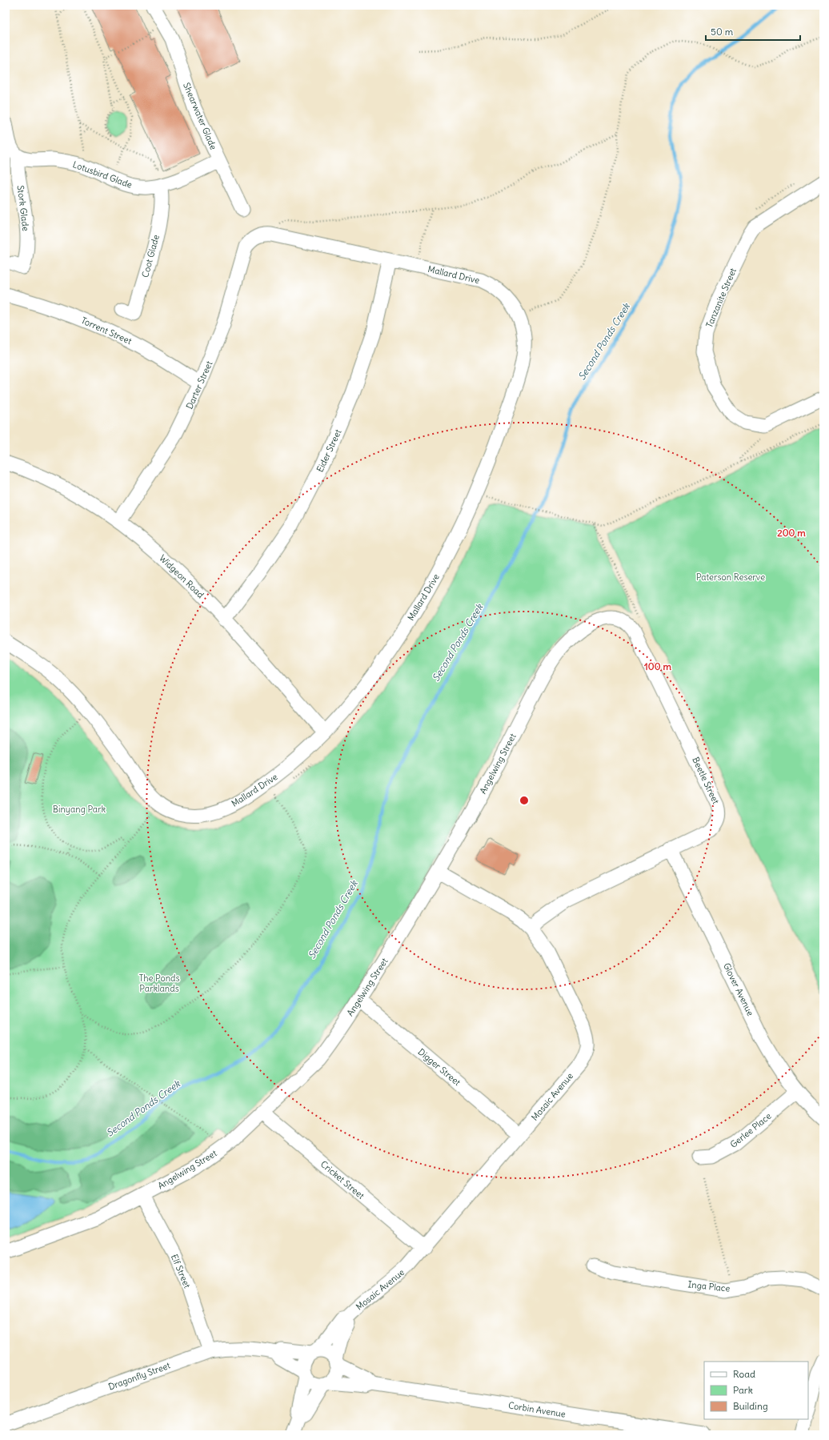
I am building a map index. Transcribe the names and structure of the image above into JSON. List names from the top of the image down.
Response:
{
  "streets": {
    "street": [
      "Shearwater Glade",
      "Lotusbird Glade",
      "Stork Glade",
      "Coot Glade",
      "Mallard Drive",
      "Tanzanite Street",
      "Torrent Street",
      "Darter Street",
      "Eider Street",
      "Widgeon Road",
      "Angelwing Street",
      "Beetle Street",
      "Glover Avenue",
      "Digger Street",
      "Mosaic Avenue",
      "Gerlee Place",
      "Cricket Street",
      "Elf Street",
      "Inga Place",
      "Dragonfly Street",
      "Corbin Avenue"
    ]
  },
  "crossings": [
    ["Shearwater Glade", "Lotusbird Glade"],
    ["Lotusbird Glade", "Stork Glade"],
    ["Lotusbird Glade", "Coot Glade"],
    ["Mallard Drive", "Darter Street"],
    ["Mallard Drive", "Eider Street"],
    ["Mallard Drive", "Widgeon Road"],
    ["Torrent Street", "Darter Street"],
    ["Darter Street", "Widgeon Road"],
    ["Eider Street", "Widgeon Road"],
    ["Angelwing Street", "Beetle Street"],
    ["Angelwing Street", "Digger Street"],
    ["Angelwing Street", "Mosaic Avenue"],
    ["Angelwing Street", "Cricket Street"],
    ["Angelwing Street", "Elf Street"],
    ["Beetle Street", "Glover Avenue"],
    ["Beetle Street", "Mosaic Avenue"],
    ["Glover Avenue", "Gerlee Place"],
    ["Digger Street", "Mosaic Avenue"],
    ["Mosaic Avenue", "Cricket Street"],
    ["Mosaic Avenue", "Dragonfly Street"],
    ["Mosaic Avenue", "Corbin Avenue"],
    ["Elf Street", "Dragonfly Street"],
    ["Dragonfly Street", "Corbin Avenue"]
  ],
  "water": ["Second Ponds Creek"],
  "parks": ["Paterson Reserve", "Binyang Park", "The Ponds Parklands"],
  "legend": ["Road", "Park", "Building"],
  "scale_bar": "50 m",
  "rings": ["200 m", "100 m"]
}
